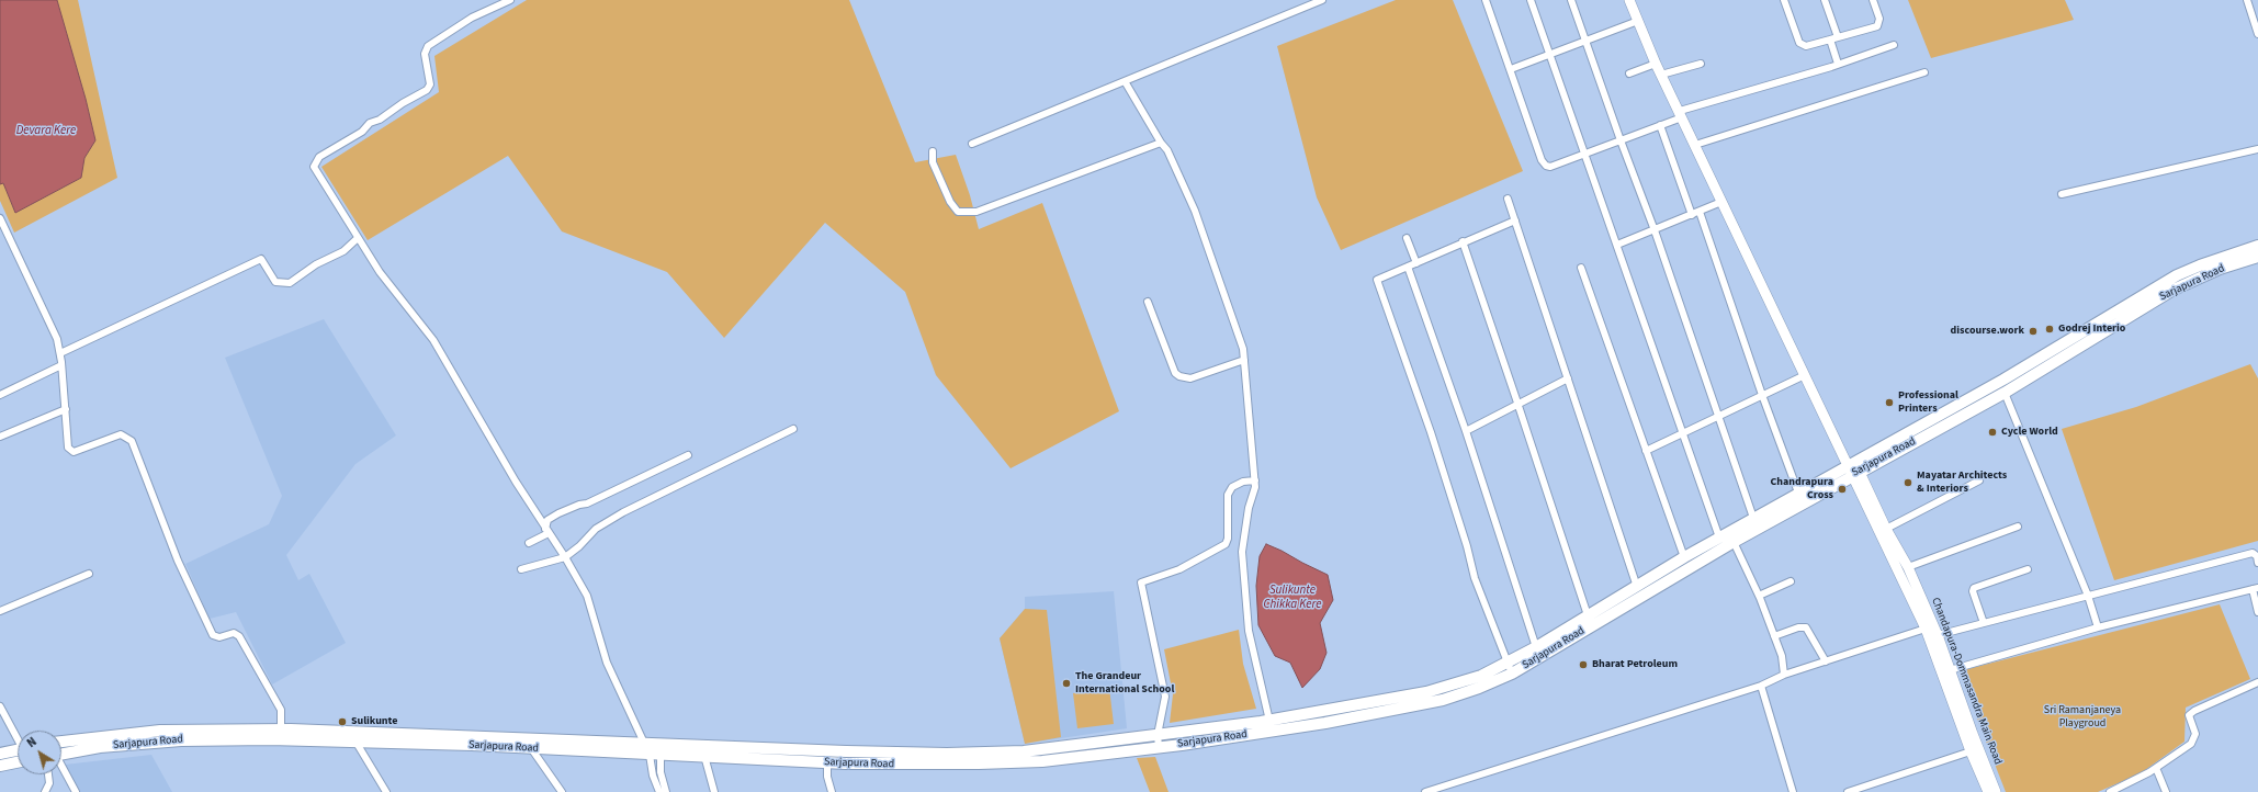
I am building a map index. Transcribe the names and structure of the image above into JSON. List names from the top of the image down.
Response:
{
  "streets": {
    "main road": ["Sarjapura Road", "Chandapura-Dommasandra Main Road"]
  },
  "crossings": [
    ["Sarjapura Road", "Chandapura-Dommasandra Main Road"]
  ],
  "water": ["Devara Kere", "Sulikunte Chikka Kere"],
  "parks": ["Sri Ramanjaneya Playgroud"],
  "places": [
    "Godrej Interio",
    "discourse.work",
    "Professional Printers",
    "Cycle World",
    "Mayatar Architects & Interiors",
    "Chandrapura Cross",
    "Bharat Petroleum",
    "The Grandeur International School",
    "Sulikunte"
  ],
  "north": "top left"
}
